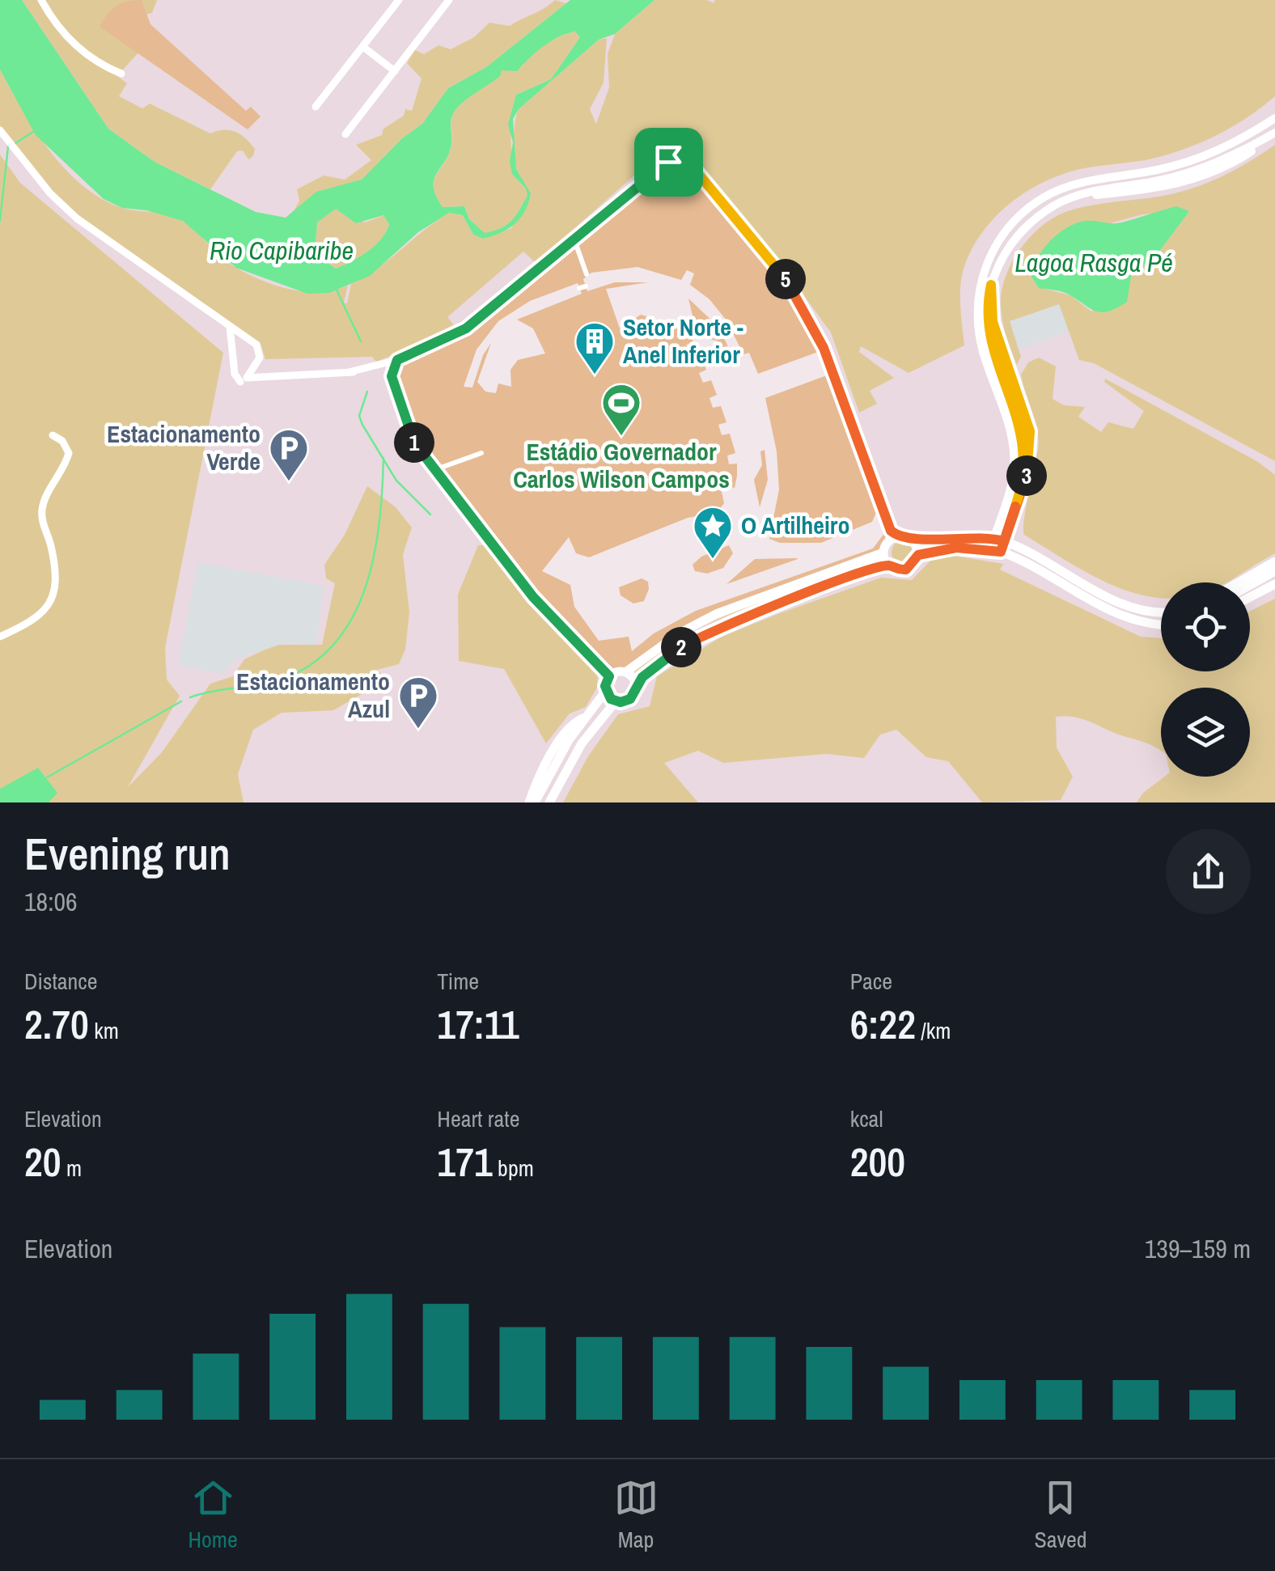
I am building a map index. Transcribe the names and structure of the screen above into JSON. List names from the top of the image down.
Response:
{
  "water": ["Rio Capibaribe", "Lagoa Rasga Pé"],
  "places": {
    "building": ["Setor Norte - Anel Inferior"],
    "sports": ["Estádio Governador Carlos Wilson Campos"],
    "parking": ["Estacionamento Verde", "Estacionamento Azul"],
    "place": ["O Artilheiro"]
  },
  "page": {
    "pins": [
      "5",
      "1",
      "3",
      "2"
    ],
    "heading": ["Evening run", "18:06"],
    "stats": [
      ["Distance", "2.70 km"],
      ["Time", "17:11"],
      ["Pace", "6:22 /km"],
      ["Elevation", "20 m"],
      ["Heart rate", "171 bpm"],
      ["kcal", "200"]
    ],
    "chart": ["Elevation", "139–159 m"],
    "tabs": ["Home", "Map", "Saved"]
  }
}
